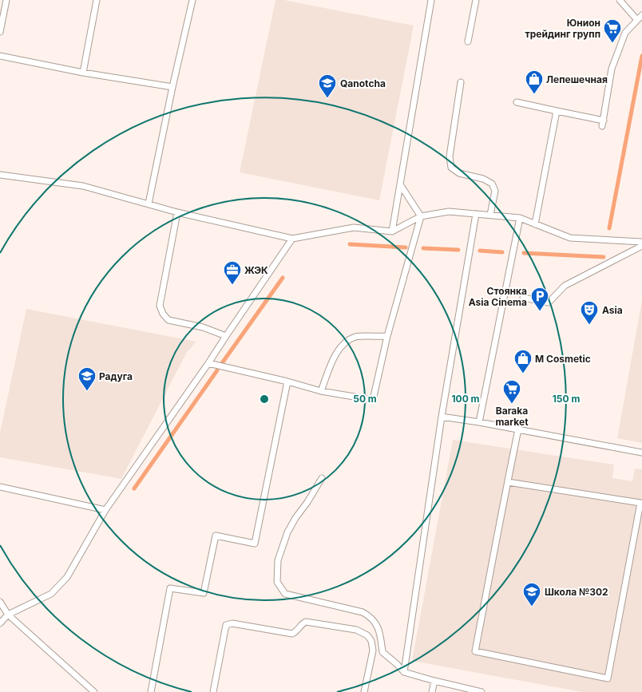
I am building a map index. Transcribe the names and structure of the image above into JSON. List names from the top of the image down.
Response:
{
  "places": {
    "supermarket": ["Юнион трейдинг групп", "Baraka market"],
    "shop": ["Лепешечная", "M Cosmetic"],
    "school or university": ["Qanotcha", "Радуга", "Школа №302"],
    "office": ["ЖЭК"],
    "parking": ["Стоянка Asia Cinema"],
    "theatre": ["Asia"]
  },
  "rings": ["50 m", "100 m", "150 m"]
}
